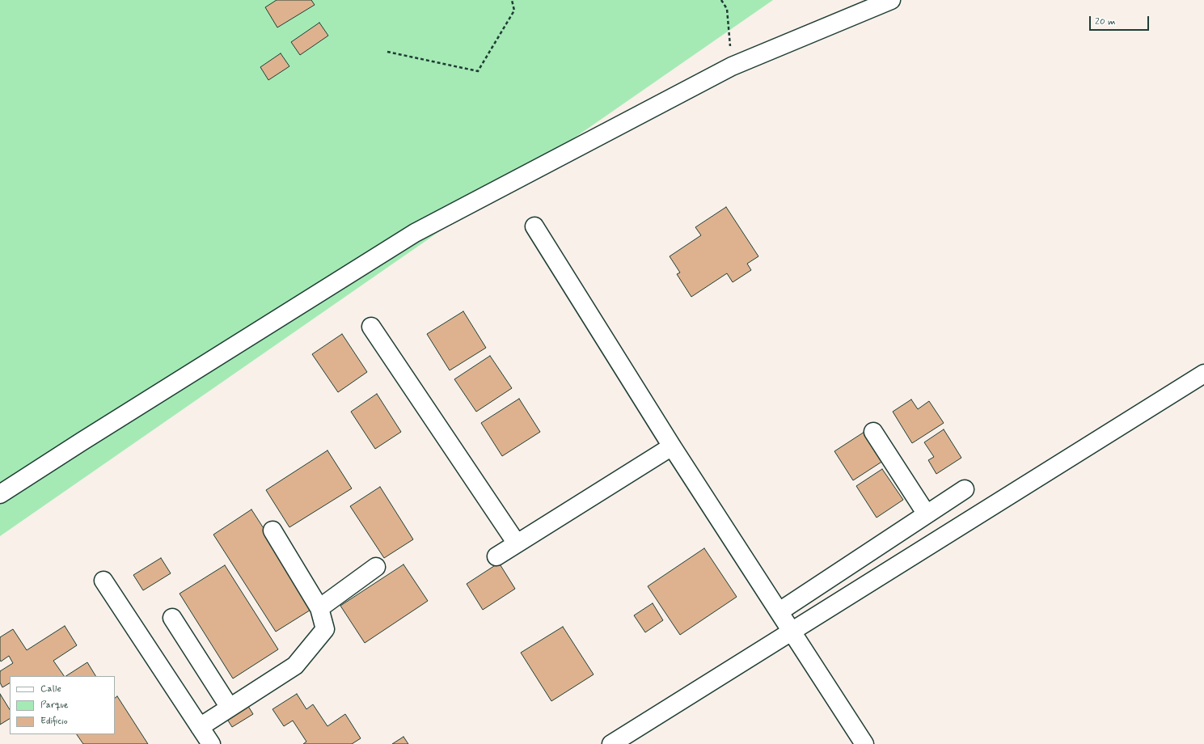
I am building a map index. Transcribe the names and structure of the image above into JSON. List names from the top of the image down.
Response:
{
  "legend": ["Calle", "Parque", "Edificio"],
  "scale_bar": "20 m"
}
